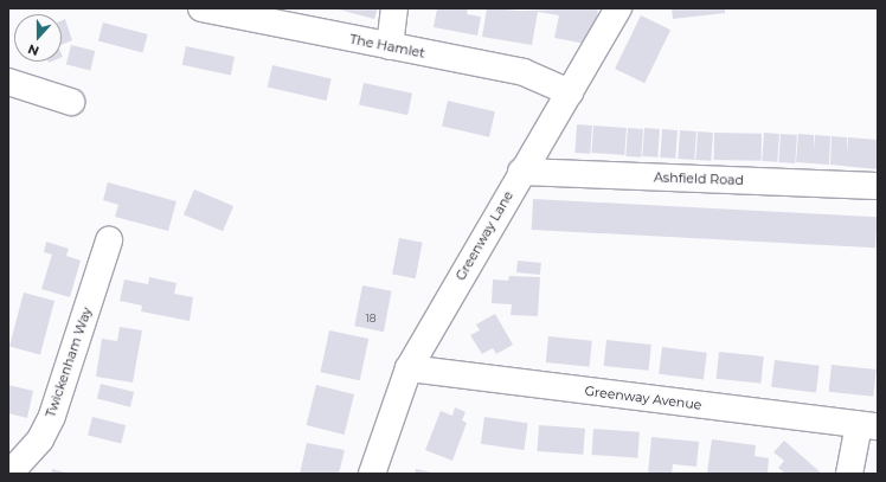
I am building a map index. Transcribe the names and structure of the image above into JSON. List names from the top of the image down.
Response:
{
  "streets": {
    "street": [
      "The Hamlet",
      "Ashfield Road",
      "Greenway Lane",
      "Twickenham Way",
      "Greenway Avenue"
    ]
  },
  "crossings": [
    ["The Hamlet", "Greenway Lane"],
    ["Ashfield Road", "Greenway Lane"],
    ["Greenway Lane", "Greenway Avenue"]
  ],
  "house_numbers": ["18"],
  "north": "bottom"
}
